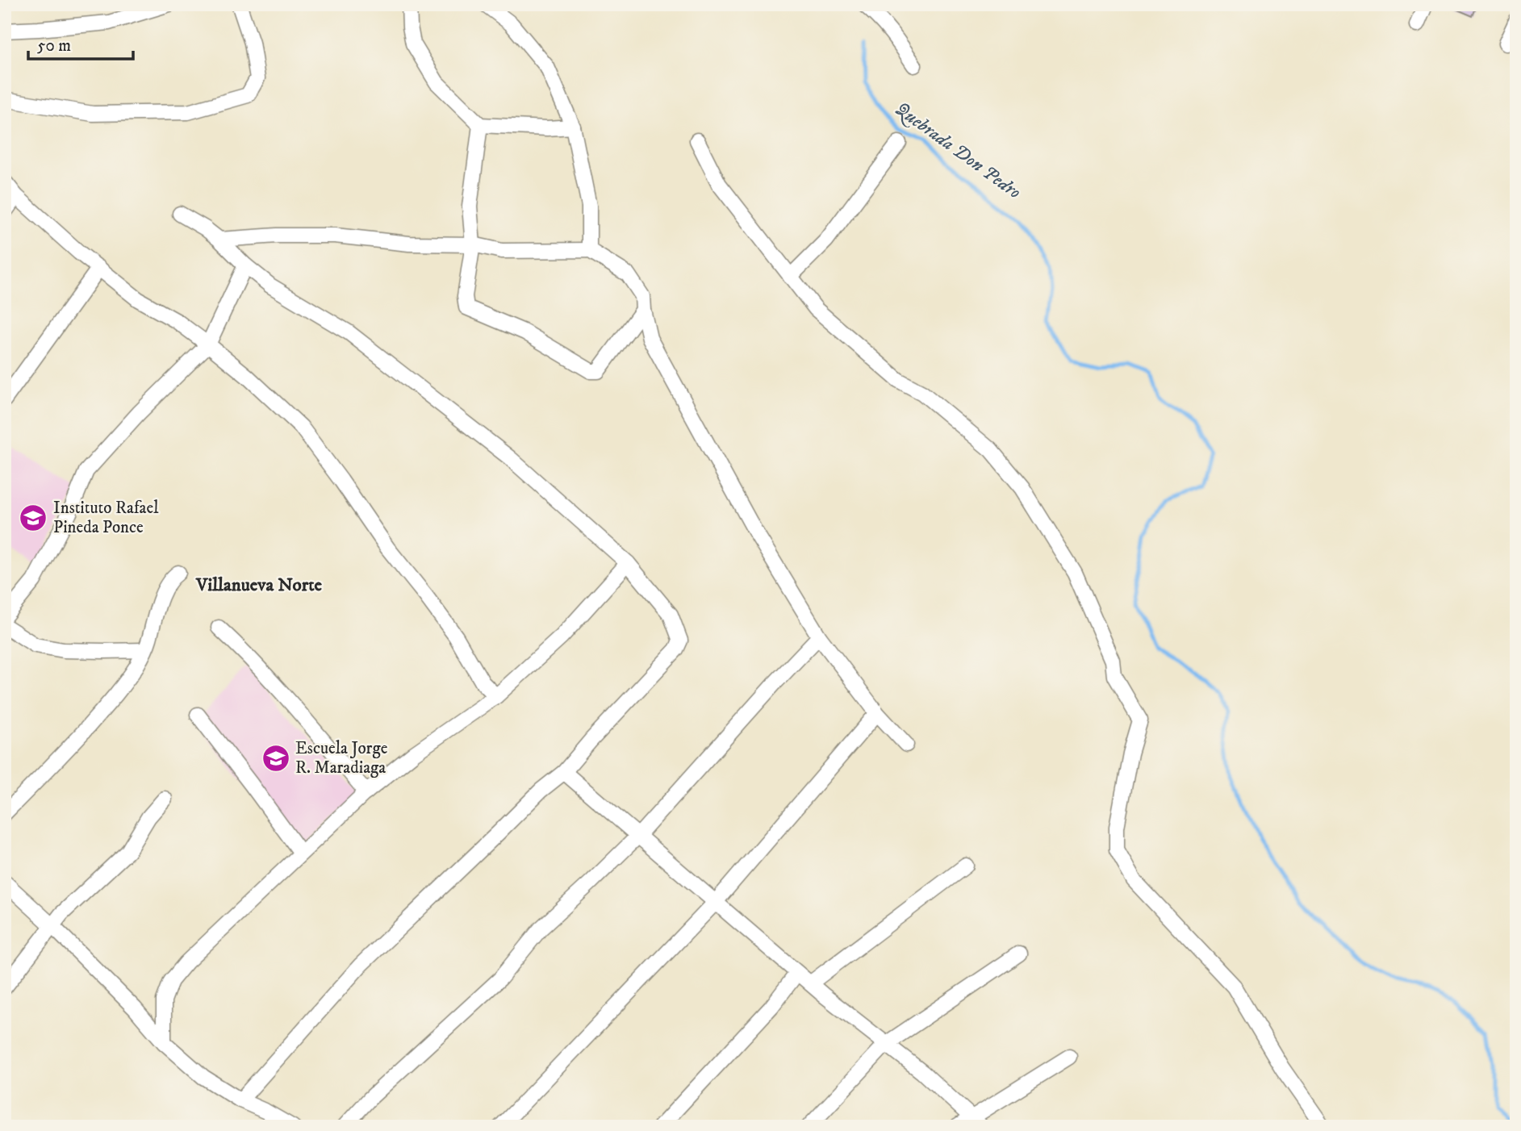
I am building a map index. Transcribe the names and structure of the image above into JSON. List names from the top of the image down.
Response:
{
  "districts": ["Villanueva Norte"],
  "water": ["Quebrada Don Pedro"],
  "places": {
    "school or university": ["Instituto Rafael Pineda Ponce", "Escuela Jorge R. Maradiaga"]
  },
  "scale_bar": "50 m"
}
